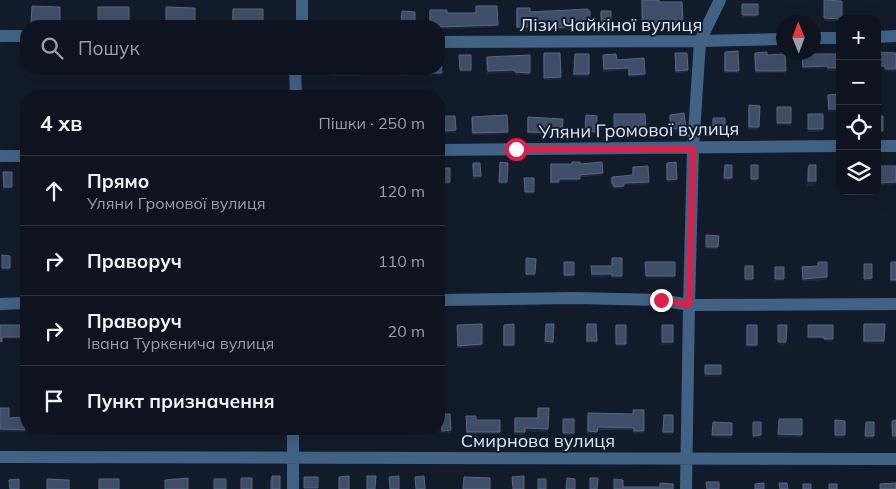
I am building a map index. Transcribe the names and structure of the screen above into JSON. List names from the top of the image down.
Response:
{
  "streets": {
    "street": ["Лізи Чайкіної вулиця", "Уляни Громової вулиця", "Смирнова вулиця"]
  },
  "north": "top",
  "page": {
    "map_buttons": ["+", "−"],
    "search": "Пошук",
    "heading": ["4 хв", "Пішки · 250 m"],
    "list": [
      ["Прямо", "Уляни Громової вулиця", "120 m"],
      ["Праворуч", "110 m"],
      ["Праворуч", "Івана Туркенича вулиця", "20 m"],
      "Пункт призначення"
    ]
  }
}
